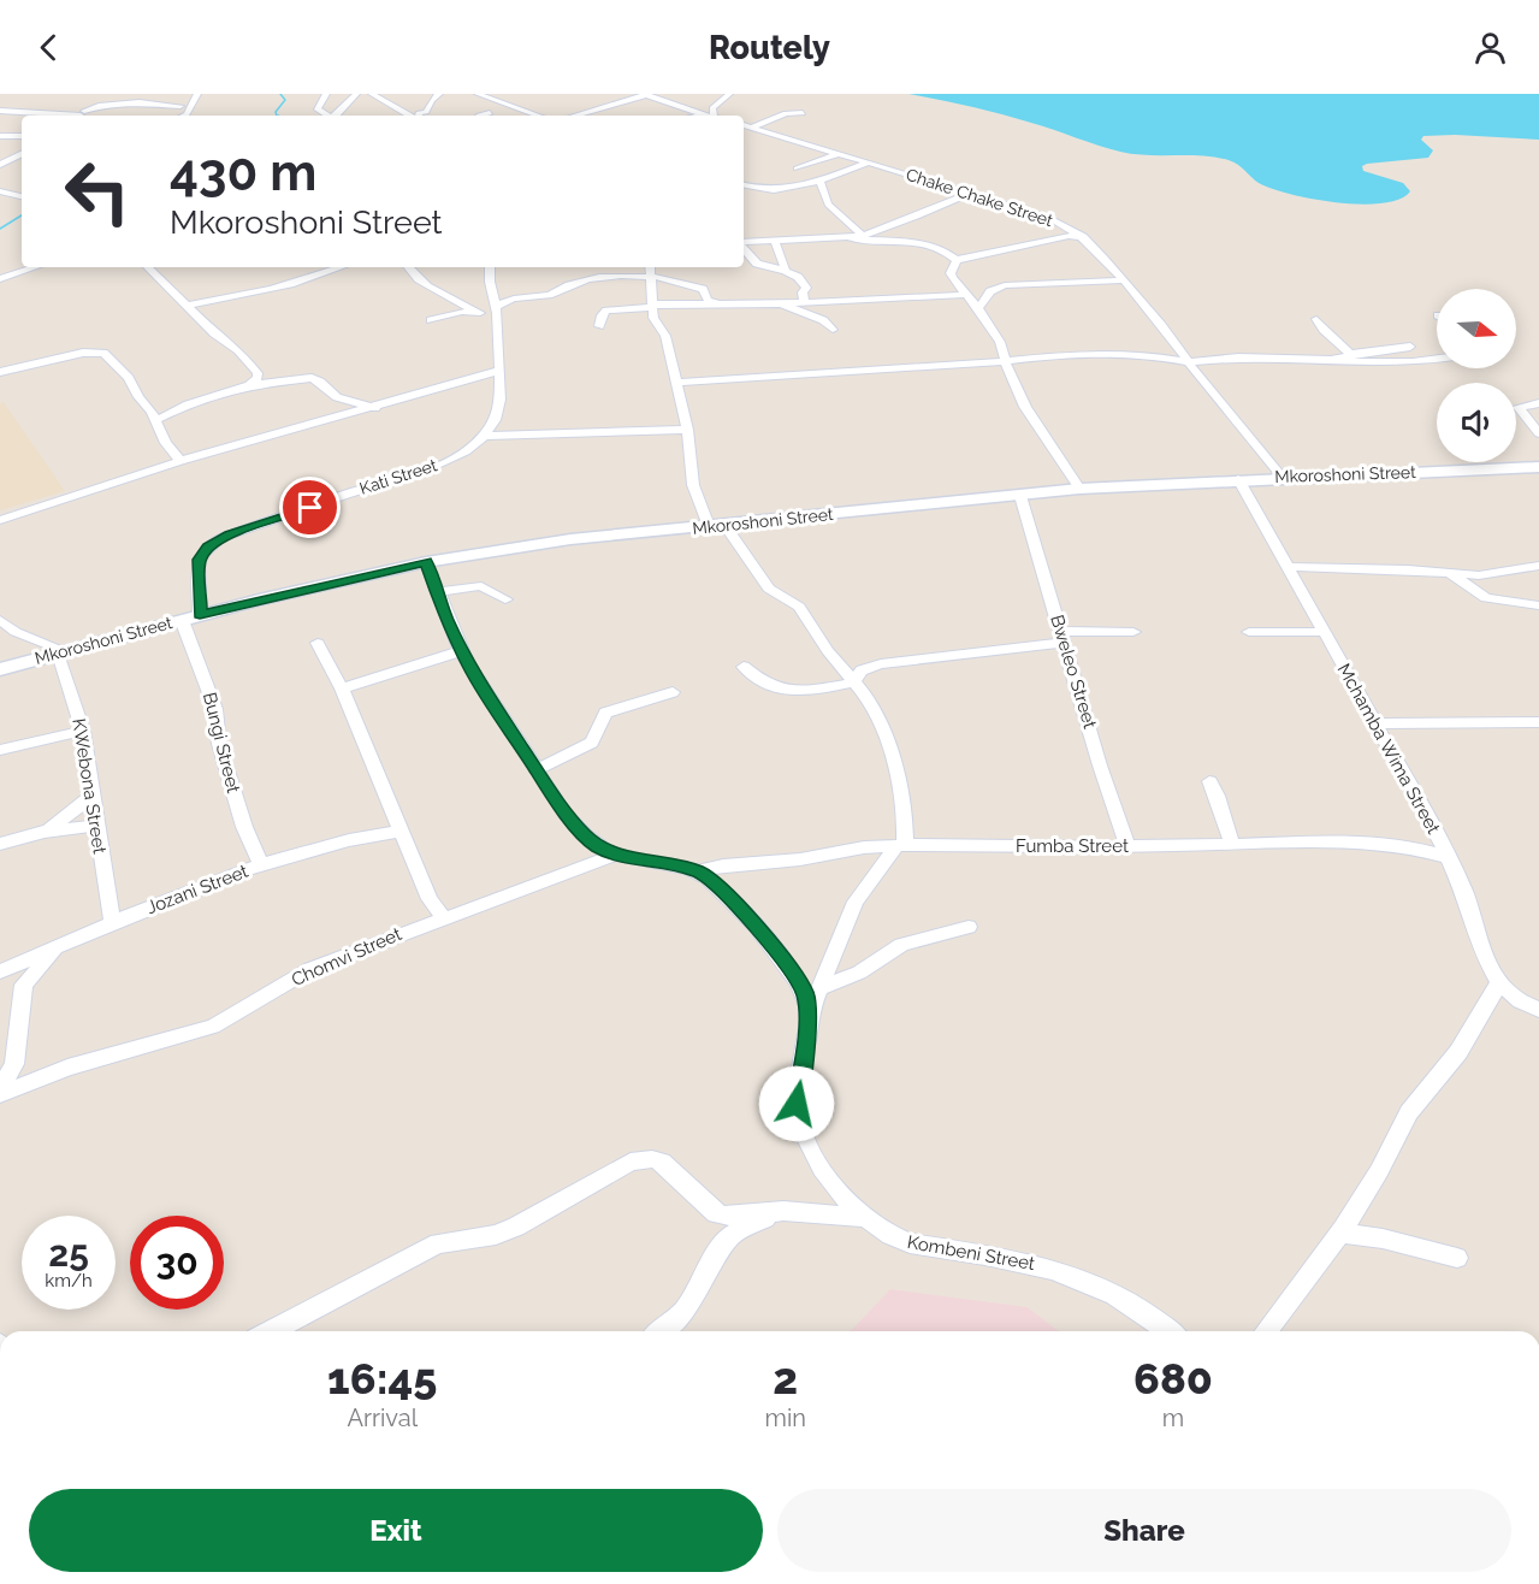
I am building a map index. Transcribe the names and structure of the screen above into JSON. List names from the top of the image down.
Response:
{
  "streets": {
    "street": [
      "Chake Chake Street",
      "Mkoroshoni Street",
      "Kati Street",
      "Bweleo Street",
      "Bungi Street",
      "Mchamba Wima Street",
      "KWebona Street",
      "Fumba Street",
      "Jozani Street",
      "Chomvi Street",
      "Kombeni Street"
    ]
  },
  "crossings": [
    ["Chake Chake Street", "Mkoroshoni Street"],
    ["Mkoroshoni Street", "Kati Street"],
    ["Mkoroshoni Street", "Bweleo Street"],
    ["Mkoroshoni Street", "Bungi Street"],
    ["Mkoroshoni Street", "Mchamba Wima Street"],
    ["Mkoroshoni Street", "KWebona Street"],
    ["Mkoroshoni Street", "Kombeni Street"],
    ["Bweleo Street", "Fumba Street"],
    ["Bungi Street", "Jozani Street"],
    ["Mchamba Wima Street", "Fumba Street"],
    ["KWebona Street", "Jozani Street"],
    ["Fumba Street", "Kombeni Street"],
    ["Chomvi Street", "Kombeni Street"]
  ],
  "north": "right",
  "page": {
    "header": "Routely",
    "turn": ["430 m", "Mkoroshoni Street"],
    "speed": "25 km/h",
    "limit": "30",
    "eta": [
      "16:45",
      "Arrival",
      "2",
      "min",
      "680",
      "m"
    ],
    "buttons": ["Exit", "Share"]
  }
}
